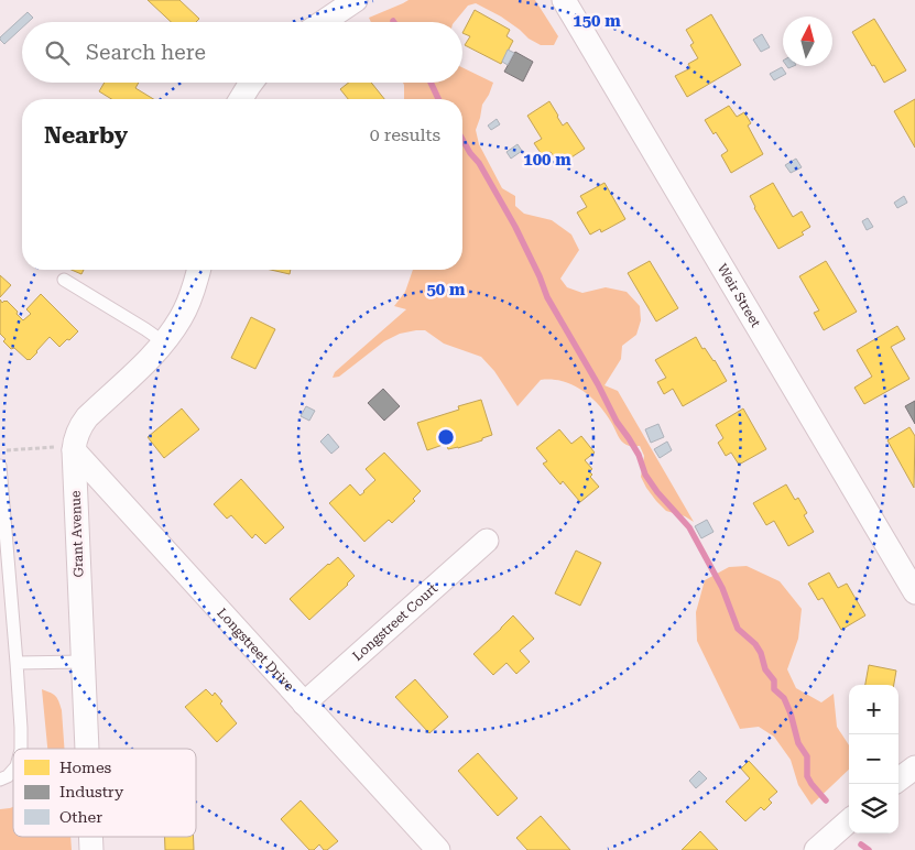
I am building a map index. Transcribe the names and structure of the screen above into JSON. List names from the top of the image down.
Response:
{
  "streets": {
    "street": [
      "Weir Street",
      "Grant Avenue",
      "Longstreet Court",
      "Longstreet Drive"
    ]
  },
  "crossings": [
    ["Grant Avenue", "Longstreet Drive"],
    ["Longstreet Court", "Longstreet Drive"]
  ],
  "legend": ["Homes", "Industry", "Other"],
  "north": "top",
  "page": {
    "search": "Search here",
    "heading": ["Nearby", "0 results"],
    "map_buttons": ["+", "−"]
  },
  "rings": ["150 m", "100 m", "50 m"]
}
